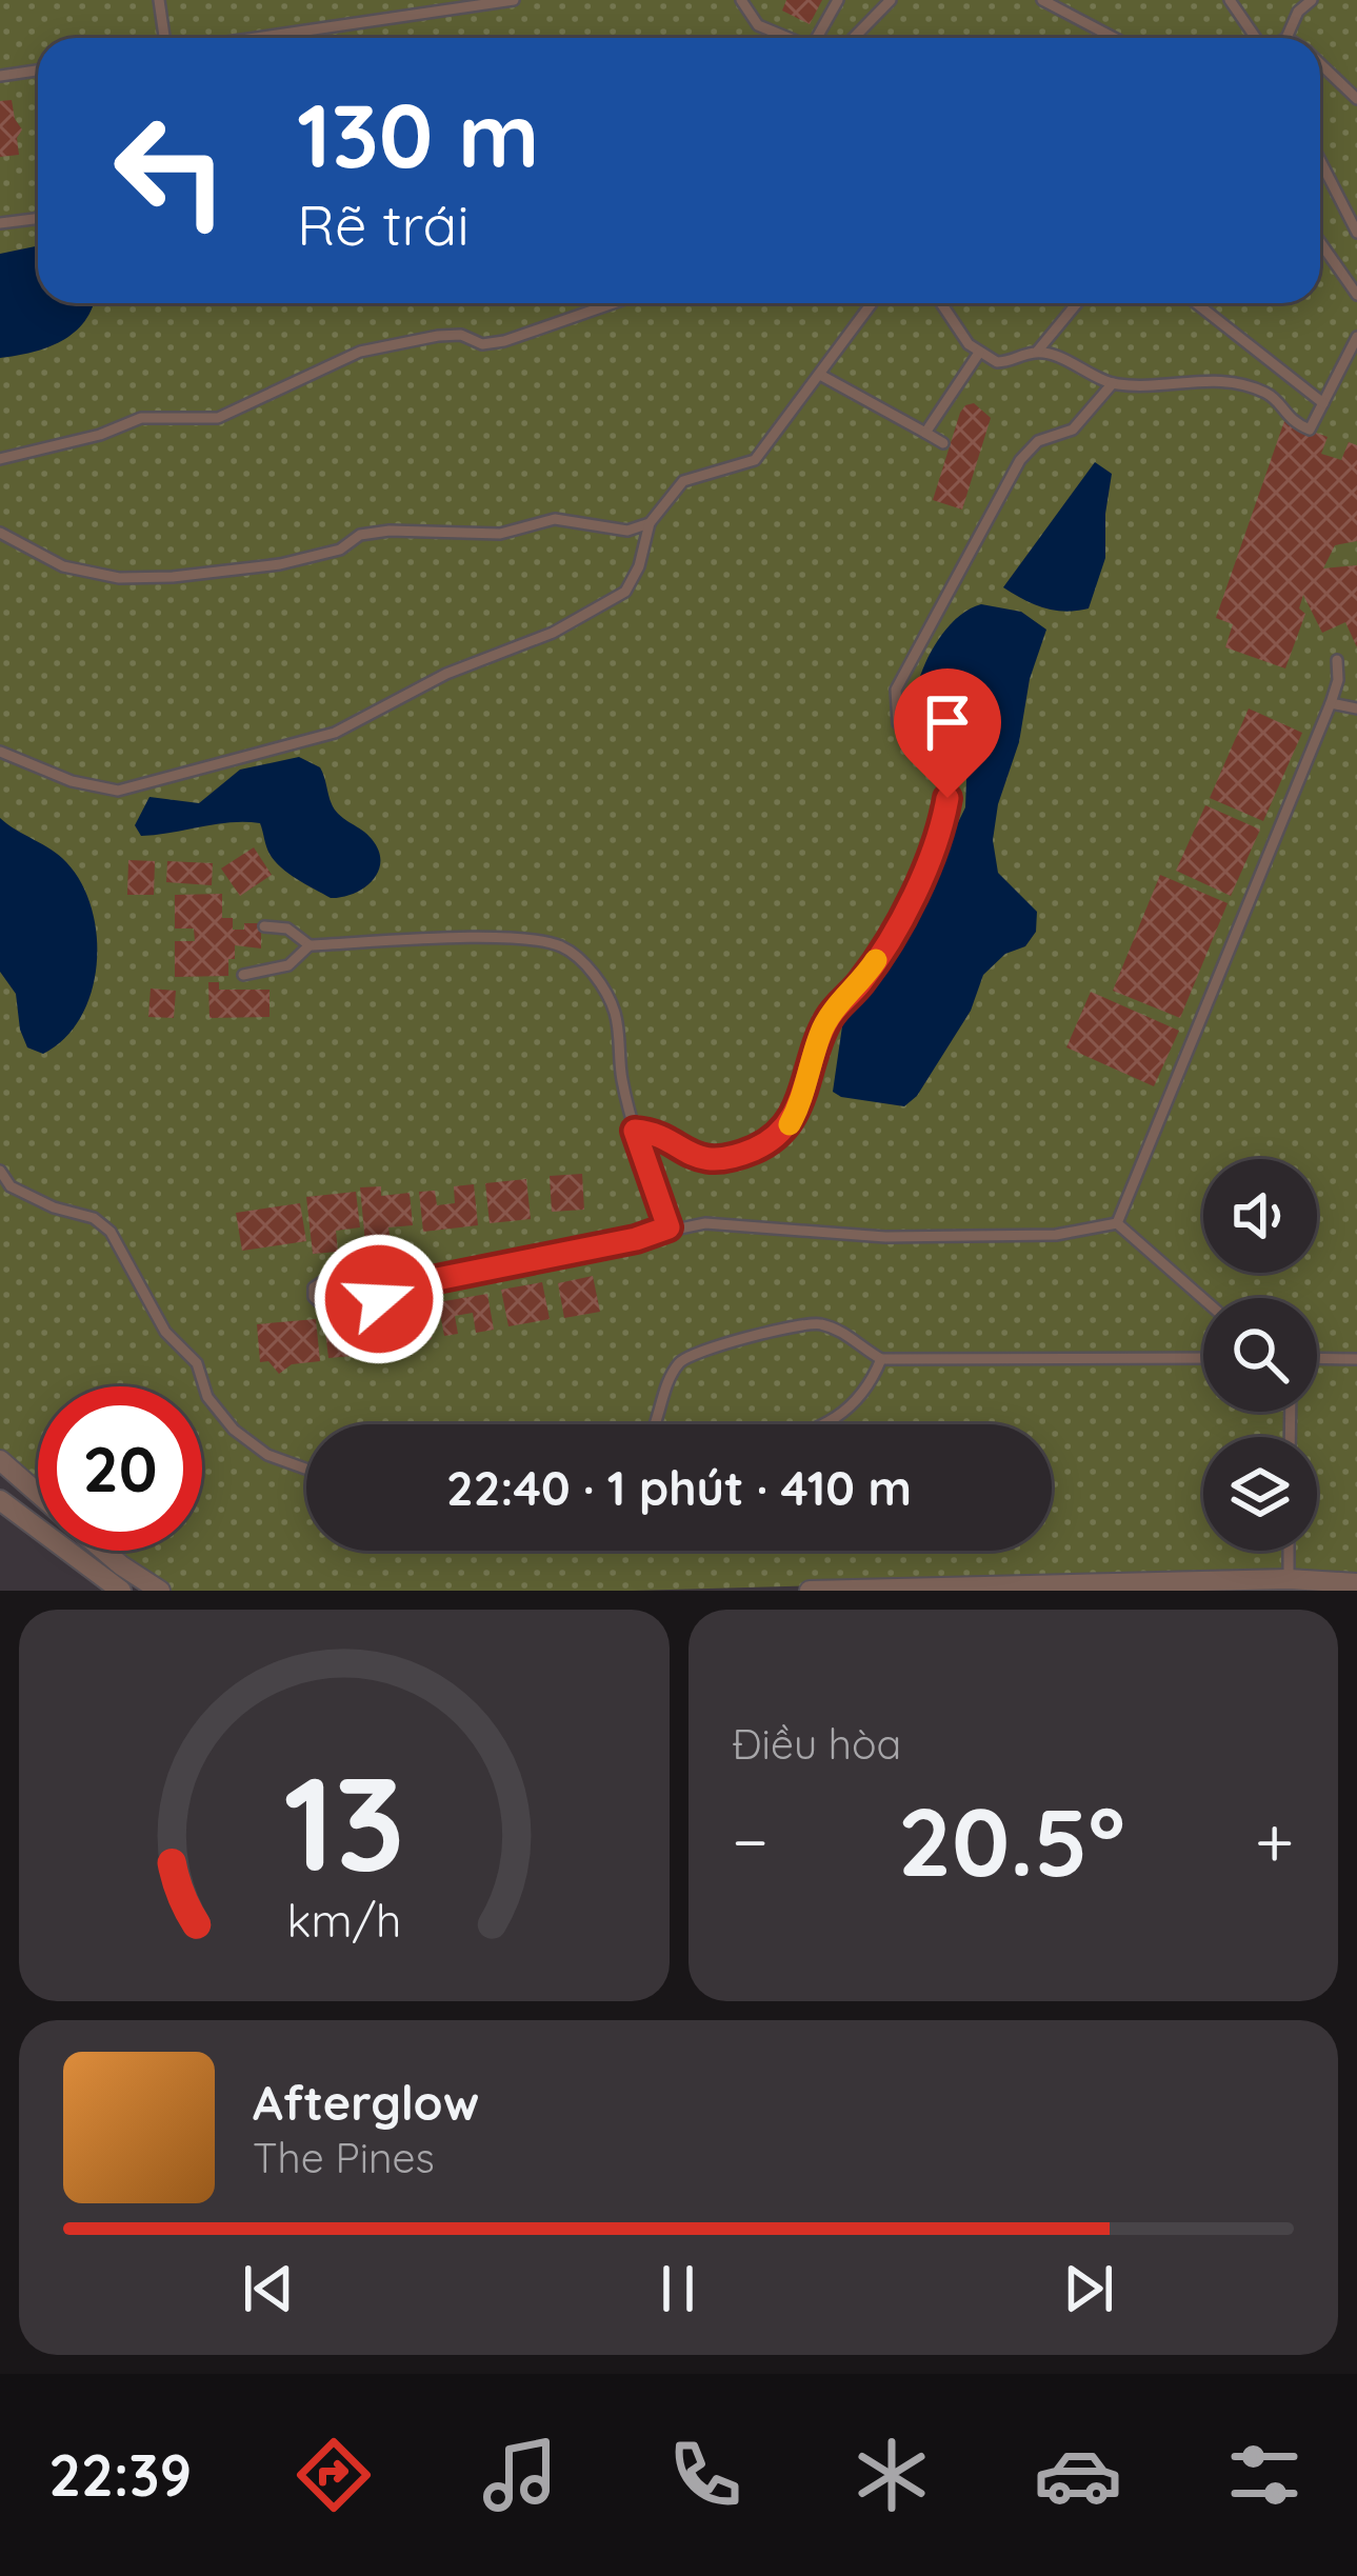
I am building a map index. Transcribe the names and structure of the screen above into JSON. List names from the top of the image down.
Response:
{
  "page": {
    "turn": ["130 m", "Rẽ trái"],
    "limit": "20",
    "trip": "22:40 · 1 phút · 410 m",
    "tile": "Điều hòa",
    "heat": ["−", "20.5°", "+"],
    "song": ["Afterglow", "The Pines"],
    "tabs": "22:39",
    "gauge": ["13", "km/h"]
  }
}
